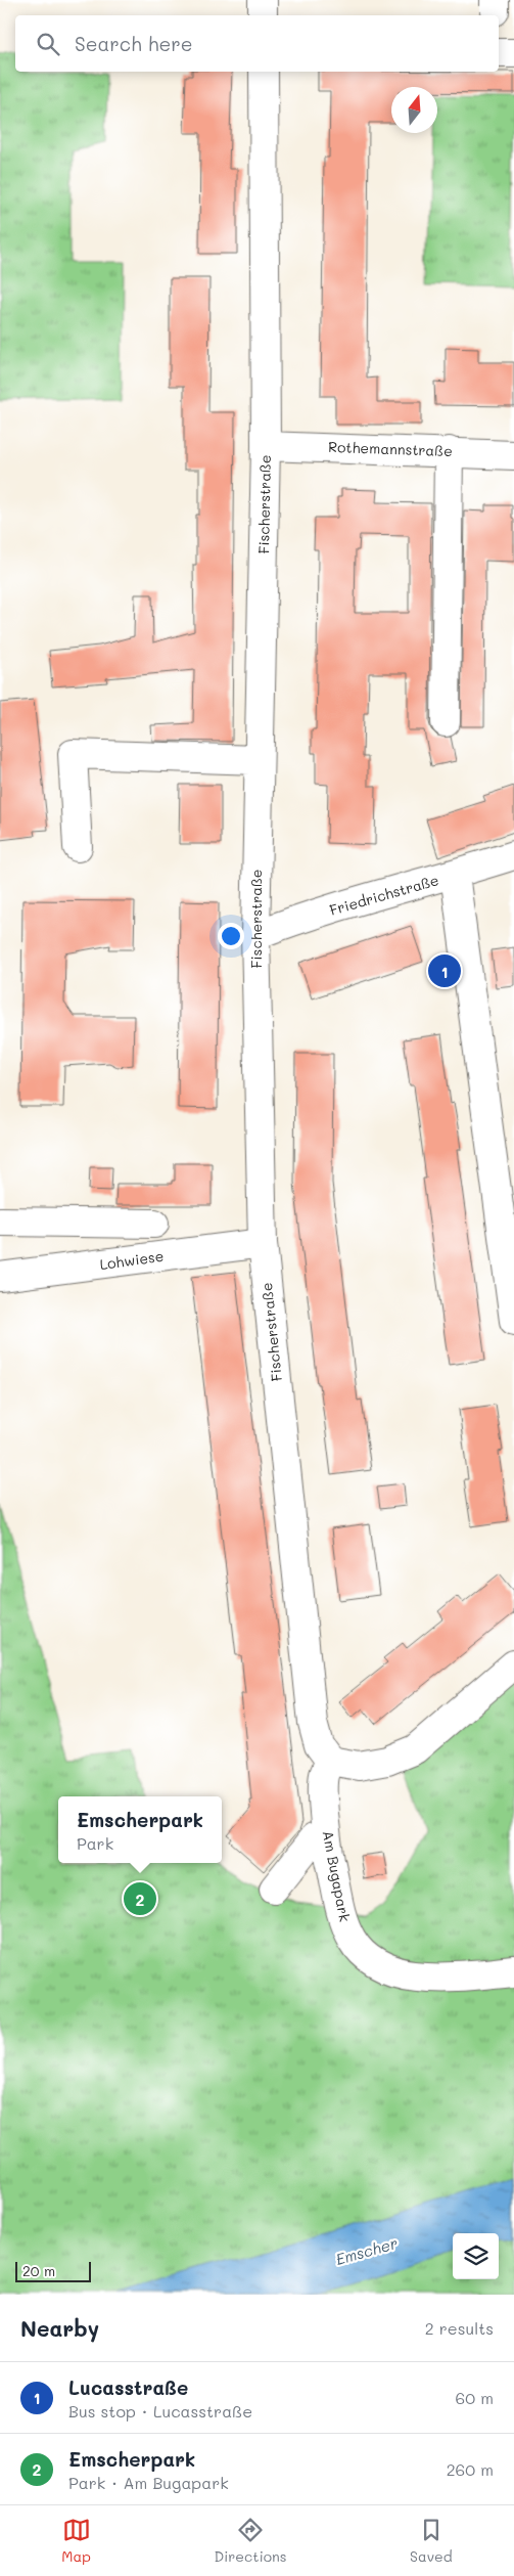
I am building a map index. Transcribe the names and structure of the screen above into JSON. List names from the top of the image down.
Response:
{
  "streets": {
    "street": [
      "Rothemannstraße",
      "Fischerstraße",
      "Friedrichstraße",
      "Lohwiese",
      "Am Bugapark"
    ]
  },
  "crossings": [
    ["Rothemannstraße", "Fischerstraße"],
    ["Fischerstraße", "Friedrichstraße"],
    ["Fischerstraße", "Lohwiese"],
    ["Fischerstraße", "Am Bugapark"]
  ],
  "water": ["Emscher"],
  "scale_bar": "20 m",
  "north": "top",
  "page": {
    "search": "Search here",
    "pins": ["1", "2"],
    "popup": ["Emscherpark", "Park"],
    "scale": "20 m",
    "heading": ["Nearby", "2 results"],
    "list": [
      {
        "mark": "1",
        "name": "Lucasstraße",
        "note": "Bus stop · Lucasstraße",
        "value": "60 m"
      },
      {
        "mark": "2",
        "name": "Emscherpark",
        "note": "Park · Am Bugapark",
        "value": "260 m"
      }
    ],
    "nav": ["Map", "Directions", "Saved"]
  }
}
